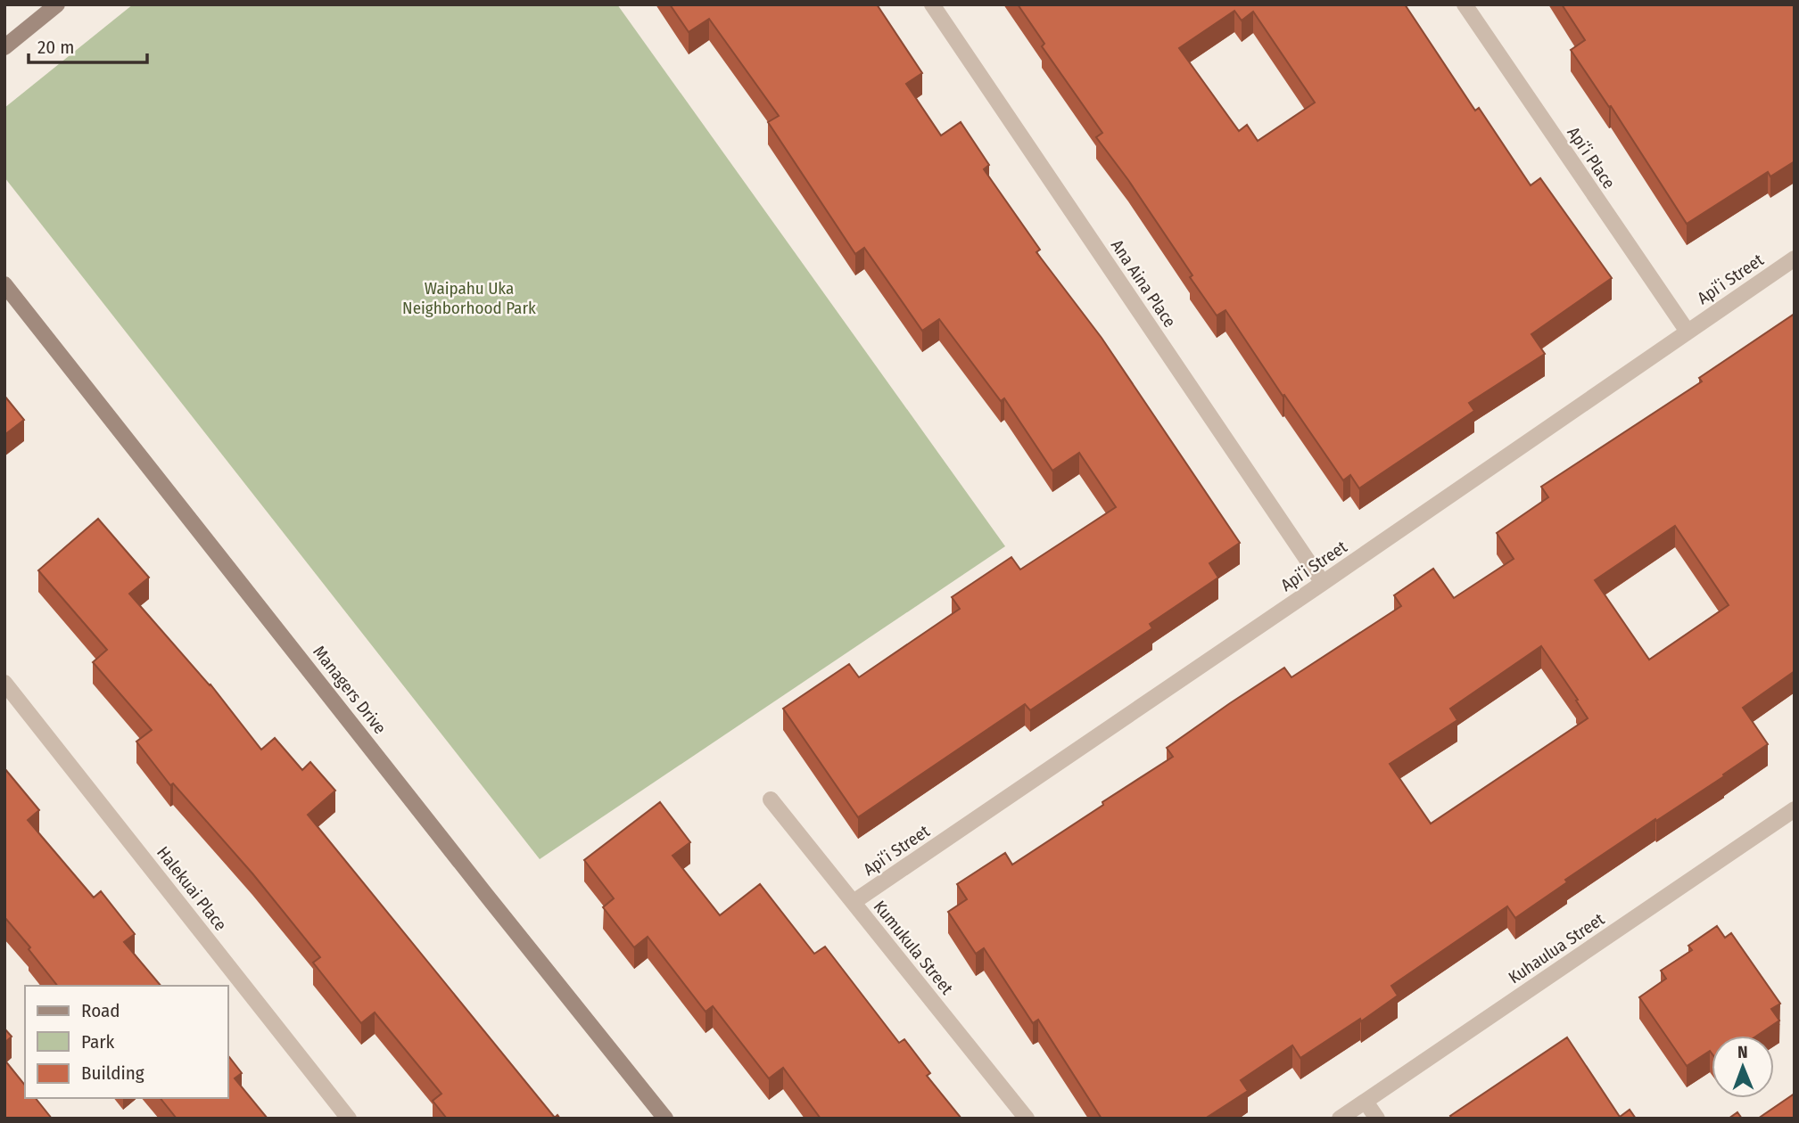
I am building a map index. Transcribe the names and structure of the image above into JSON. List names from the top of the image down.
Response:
{
  "streets": {
    "street": [
      "Apiʻi Place",
      "Apiʻi Street",
      "Ana Aina Place",
      "Managers Drive",
      "Halekuai Place",
      "Kumukula Street",
      "Kuhaulua Street"
    ]
  },
  "crossings": [
    ["Apiʻi Place", "Apiʻi Street"],
    ["Apiʻi Street", "Ana Aina Place"],
    ["Apiʻi Street", "Kumukula Street"]
  ],
  "parks": ["Waipahu Uka Neighborhood Park"],
  "legend": ["Road", "Park", "Building"],
  "scale_bar": "20 m",
  "north": "top"
}
